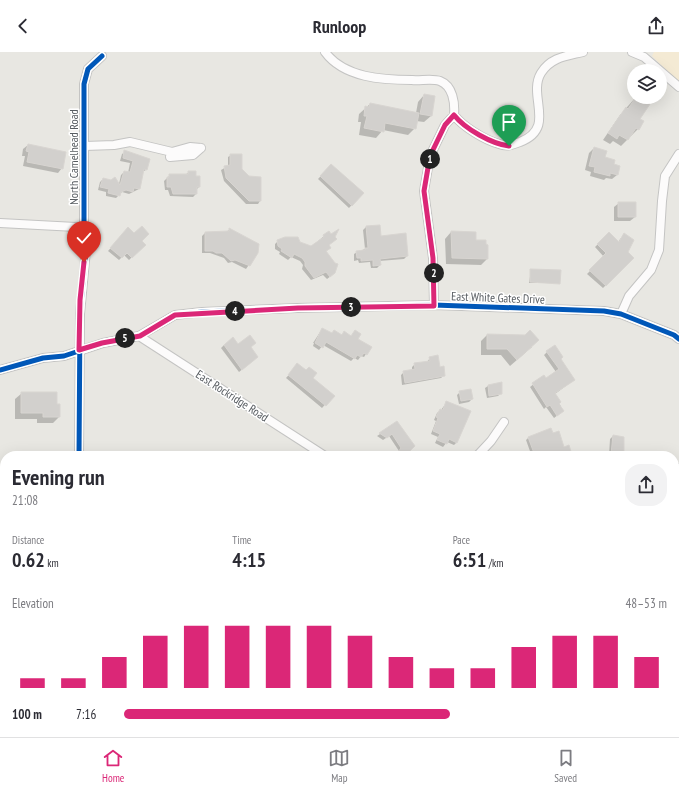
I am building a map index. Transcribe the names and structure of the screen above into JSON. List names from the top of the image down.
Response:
{
  "streets": {
    "street": ["North Camelhead Road", "East White Gates Drive", "East Rockridge Road"]
  },
  "crossings": [
    ["North Camelhead Road", "East White Gates Drive"],
    ["East White Gates Drive", "East Rockridge Road"]
  ],
  "page": {
    "header": "Runloop",
    "pins": [
      "1",
      "2",
      "3",
      "4",
      "5"
    ],
    "heading": ["Evening run", "21:08"],
    "stats": [
      ["Distance", "0.62 km"],
      ["Time", "4:15"],
      ["Pace", "6:51 /km"]
    ],
    "chart": ["Elevation", "48–53 m"],
    "list": [
      {
        "name": "100 m",
        "note": "7:16"
      }
    ],
    "tabs": ["Home", "Map", "Saved"]
  }
}
